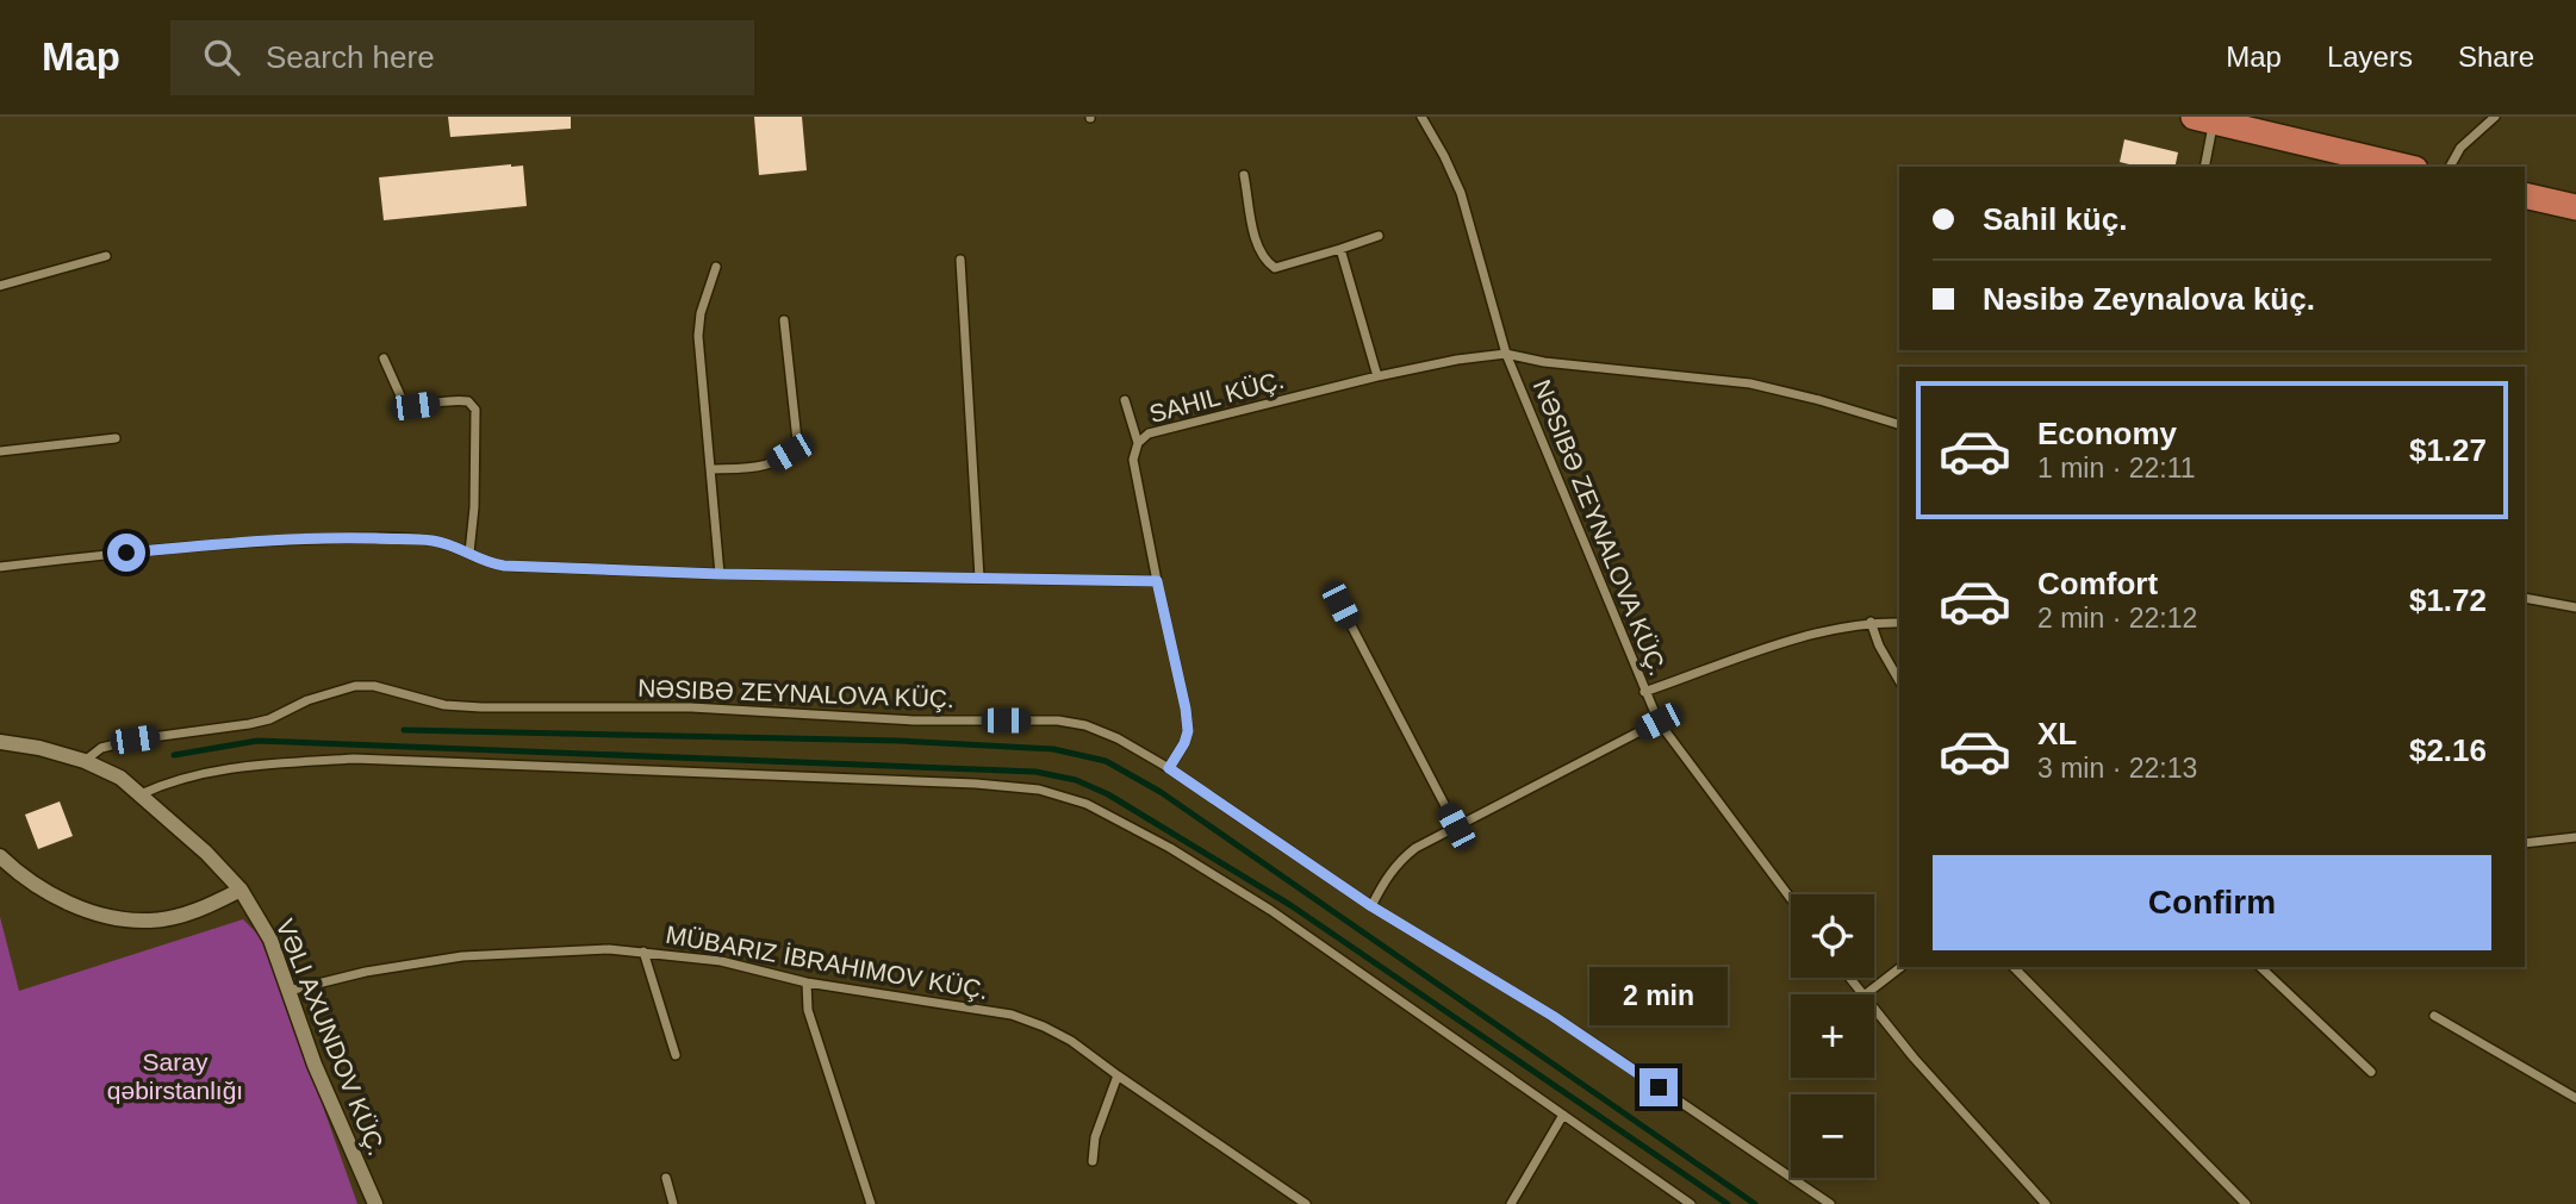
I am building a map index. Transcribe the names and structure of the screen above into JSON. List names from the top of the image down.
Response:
{
  "streets": {
    "street": [
      "SAHIL KÜÇ.",
      "NƏSIBƏ ZEYNALOVA KÜÇ.",
      "MÜBARIZ İBRAHIMOV KÜÇ.",
      "VƏLI AXUNDOV KÜÇ."
    ]
  },
  "crossings": [
    ["SAHIL KÜÇ.", "NƏSIBƏ ZEYNALOVA KÜÇ."],
    ["NƏSIBƏ ZEYNALOVA KÜÇ.", "VƏLI AXUNDOV KÜÇ."],
    ["MÜBARIZ İBRAHIMOV KÜÇ.", "VƏLI AXUNDOV KÜÇ."]
  ],
  "parks": ["Saray qəbirstanlığı"],
  "page": {
    "header": "Map",
    "search": "Search here",
    "nav": ["Map", "Layers", "Share"],
    "banner": ["Sahil küç.", "Nəsibə Zeynalova küç."],
    "list": [
      {
        "name": "Economy",
        "note": "1 min · 22:11",
        "value": "$1.27"
      },
      {
        "name": "Comfort",
        "note": "2 min · 22:12",
        "value": "$1.72"
      },
      {
        "name": "XL",
        "note": "3 min · 22:13",
        "value": "$2.16"
      }
    ],
    "buttons": "Confirm",
    "map_buttons": ["+", "−"],
    "bubble": "2 min"
  }
}
